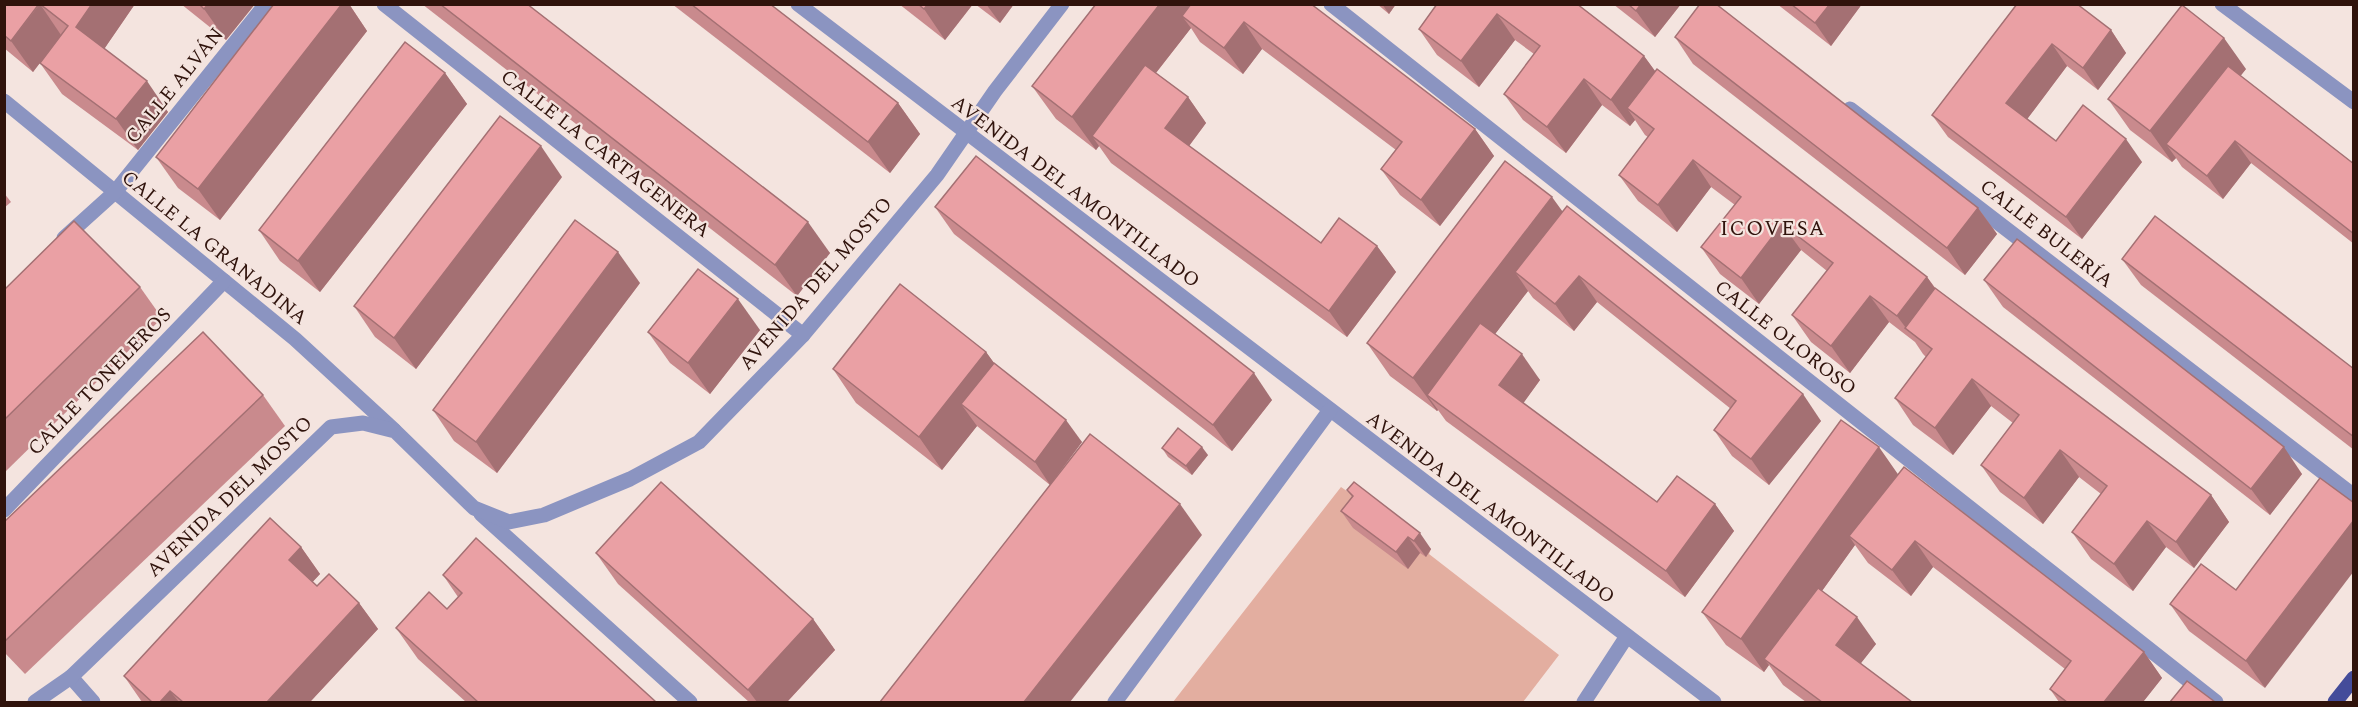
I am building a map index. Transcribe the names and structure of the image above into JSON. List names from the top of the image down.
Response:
{
  "streets": {
    "street": [
      "CALLE ALVÁN",
      "CALLE LA CARTAGENERA",
      "AVENIDA DEL AMONTILLADO",
      "CALLE BULERÍA",
      "CALLE LA GRANADINA",
      "AVENIDA DEL MOSTO",
      "CALLE OLOROSO",
      "CALLE TONELEROS"
    ]
  },
  "crossings": [
    ["CALLE ALVÁN", "CALLE LA GRANADINA"],
    ["CALLE LA CARTAGENERA", "AVENIDA DEL MOSTO"],
    ["AVENIDA DEL AMONTILLADO", "AVENIDA DEL MOSTO"],
    ["CALLE LA GRANADINA", "AVENIDA DEL MOSTO"],
    ["CALLE LA GRANADINA", "CALLE TONELEROS"]
  ],
  "districts": ["ICOVESA"]
}
